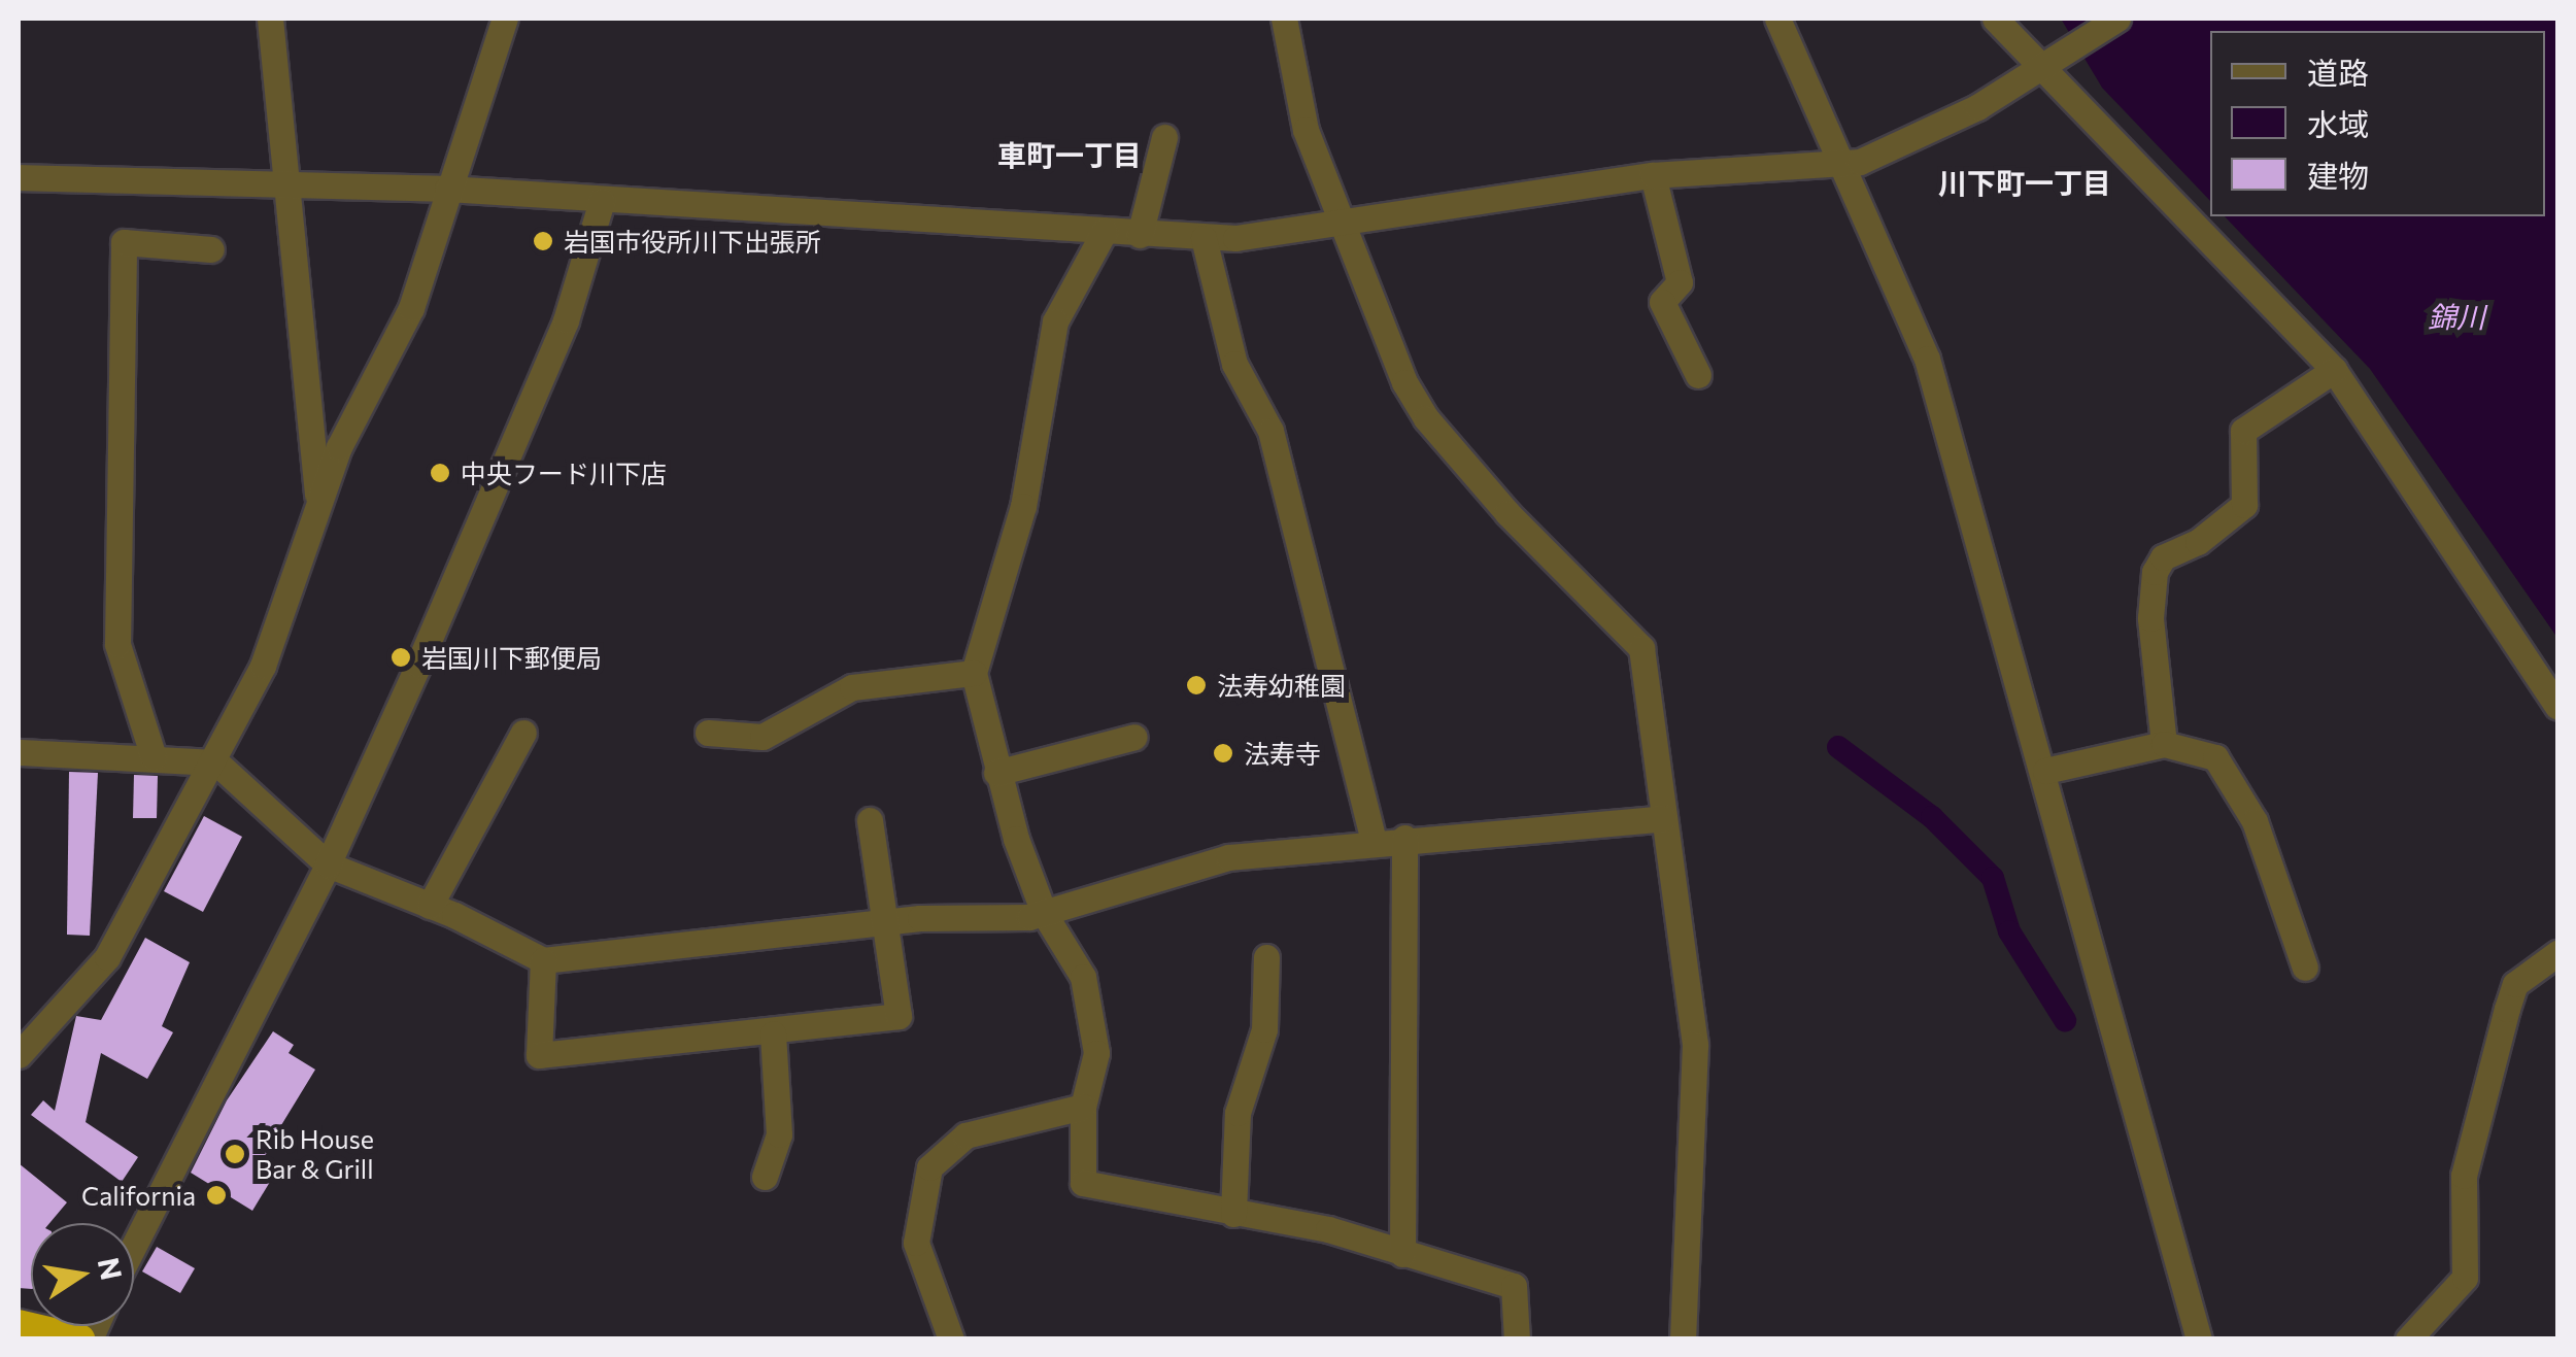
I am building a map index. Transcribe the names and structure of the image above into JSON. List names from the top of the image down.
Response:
{
  "districts": ["車町一丁目", "川下町一丁目"],
  "water": ["錦川"],
  "places": [
    "岩国市役所川下出張所",
    "中央フード川下店",
    "岩国川下郵便局",
    "法寿幼稚園",
    "法寿寺",
    "Rib House Bar & Grill",
    "California"
  ],
  "legend": ["道路", "水域", "建物"],
  "north": "right"
}
